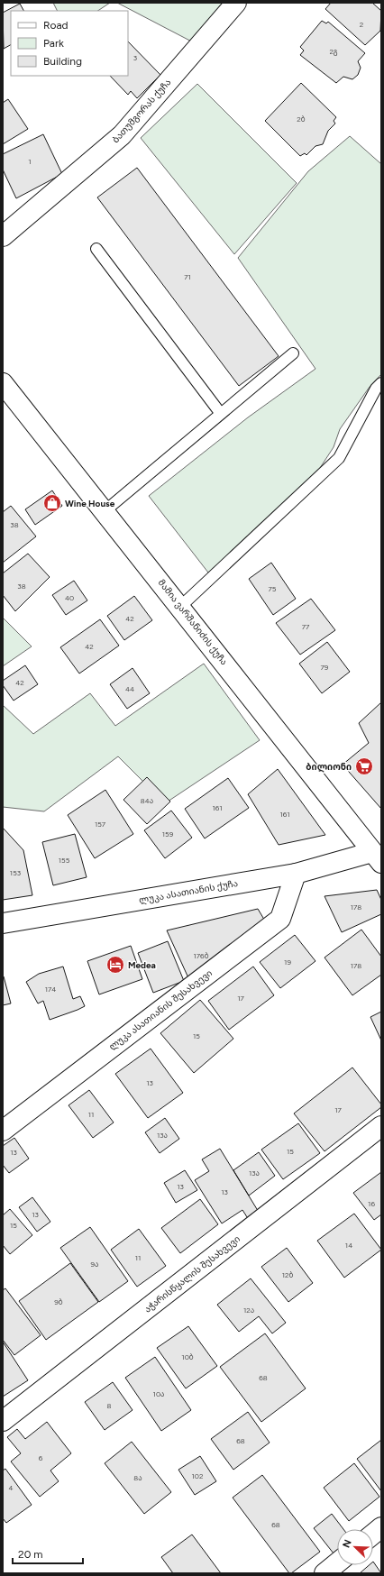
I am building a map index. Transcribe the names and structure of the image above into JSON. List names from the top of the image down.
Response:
{
  "streets": {
    "street": [
      "ბათუმგორას ქუჩა",
      "მამია ვარშანიძის ქუჩა",
      "ლუკა ასათიანის ქუჩა",
      "ლუკა ასათიანის შესახვევი",
      "აჭარისწყალის შესახვევი"
    ]
  },
  "crossings": [
    ["მამია ვარშანიძის ქუჩა", "ლუკა ასათიანის ქუჩა"],
    ["ლუკა ასათიანის ქუჩა", "ლუკა ასათიანის შესახვევი"]
  ],
  "places": {
    "shop": ["Wine House"],
    "supermarket": ["ბილიონი"],
    "hotel": ["Medea"]
  },
  "house_numbers": [
    "2",
    "2გ",
    "3",
    "2ბ",
    "1",
    "71",
    "38",
    "38",
    "75",
    "40",
    "42",
    "77",
    "42",
    "79",
    "42",
    "44",
    "84ა",
    "161",
    "161",
    "157",
    "159",
    "155",
    "153",
    "178",
    "176ბ",
    "19",
    "178",
    "174",
    "17",
    "15",
    "13",
    "17",
    "11",
    "13ა",
    "15",
    "13",
    "13ა",
    "13",
    "13",
    "16",
    "13",
    "15",
    "14",
    "11",
    "9ა",
    "12ბ",
    "9ბ",
    "12ა",
    "10ბ",
    "68",
    "10ა",
    "8",
    "68",
    "6",
    "102",
    "8ა",
    "4",
    "68"
  ],
  "legend": ["Road", "Park", "Building"],
  "scale_bar": "20 m",
  "north": "top left"
}
